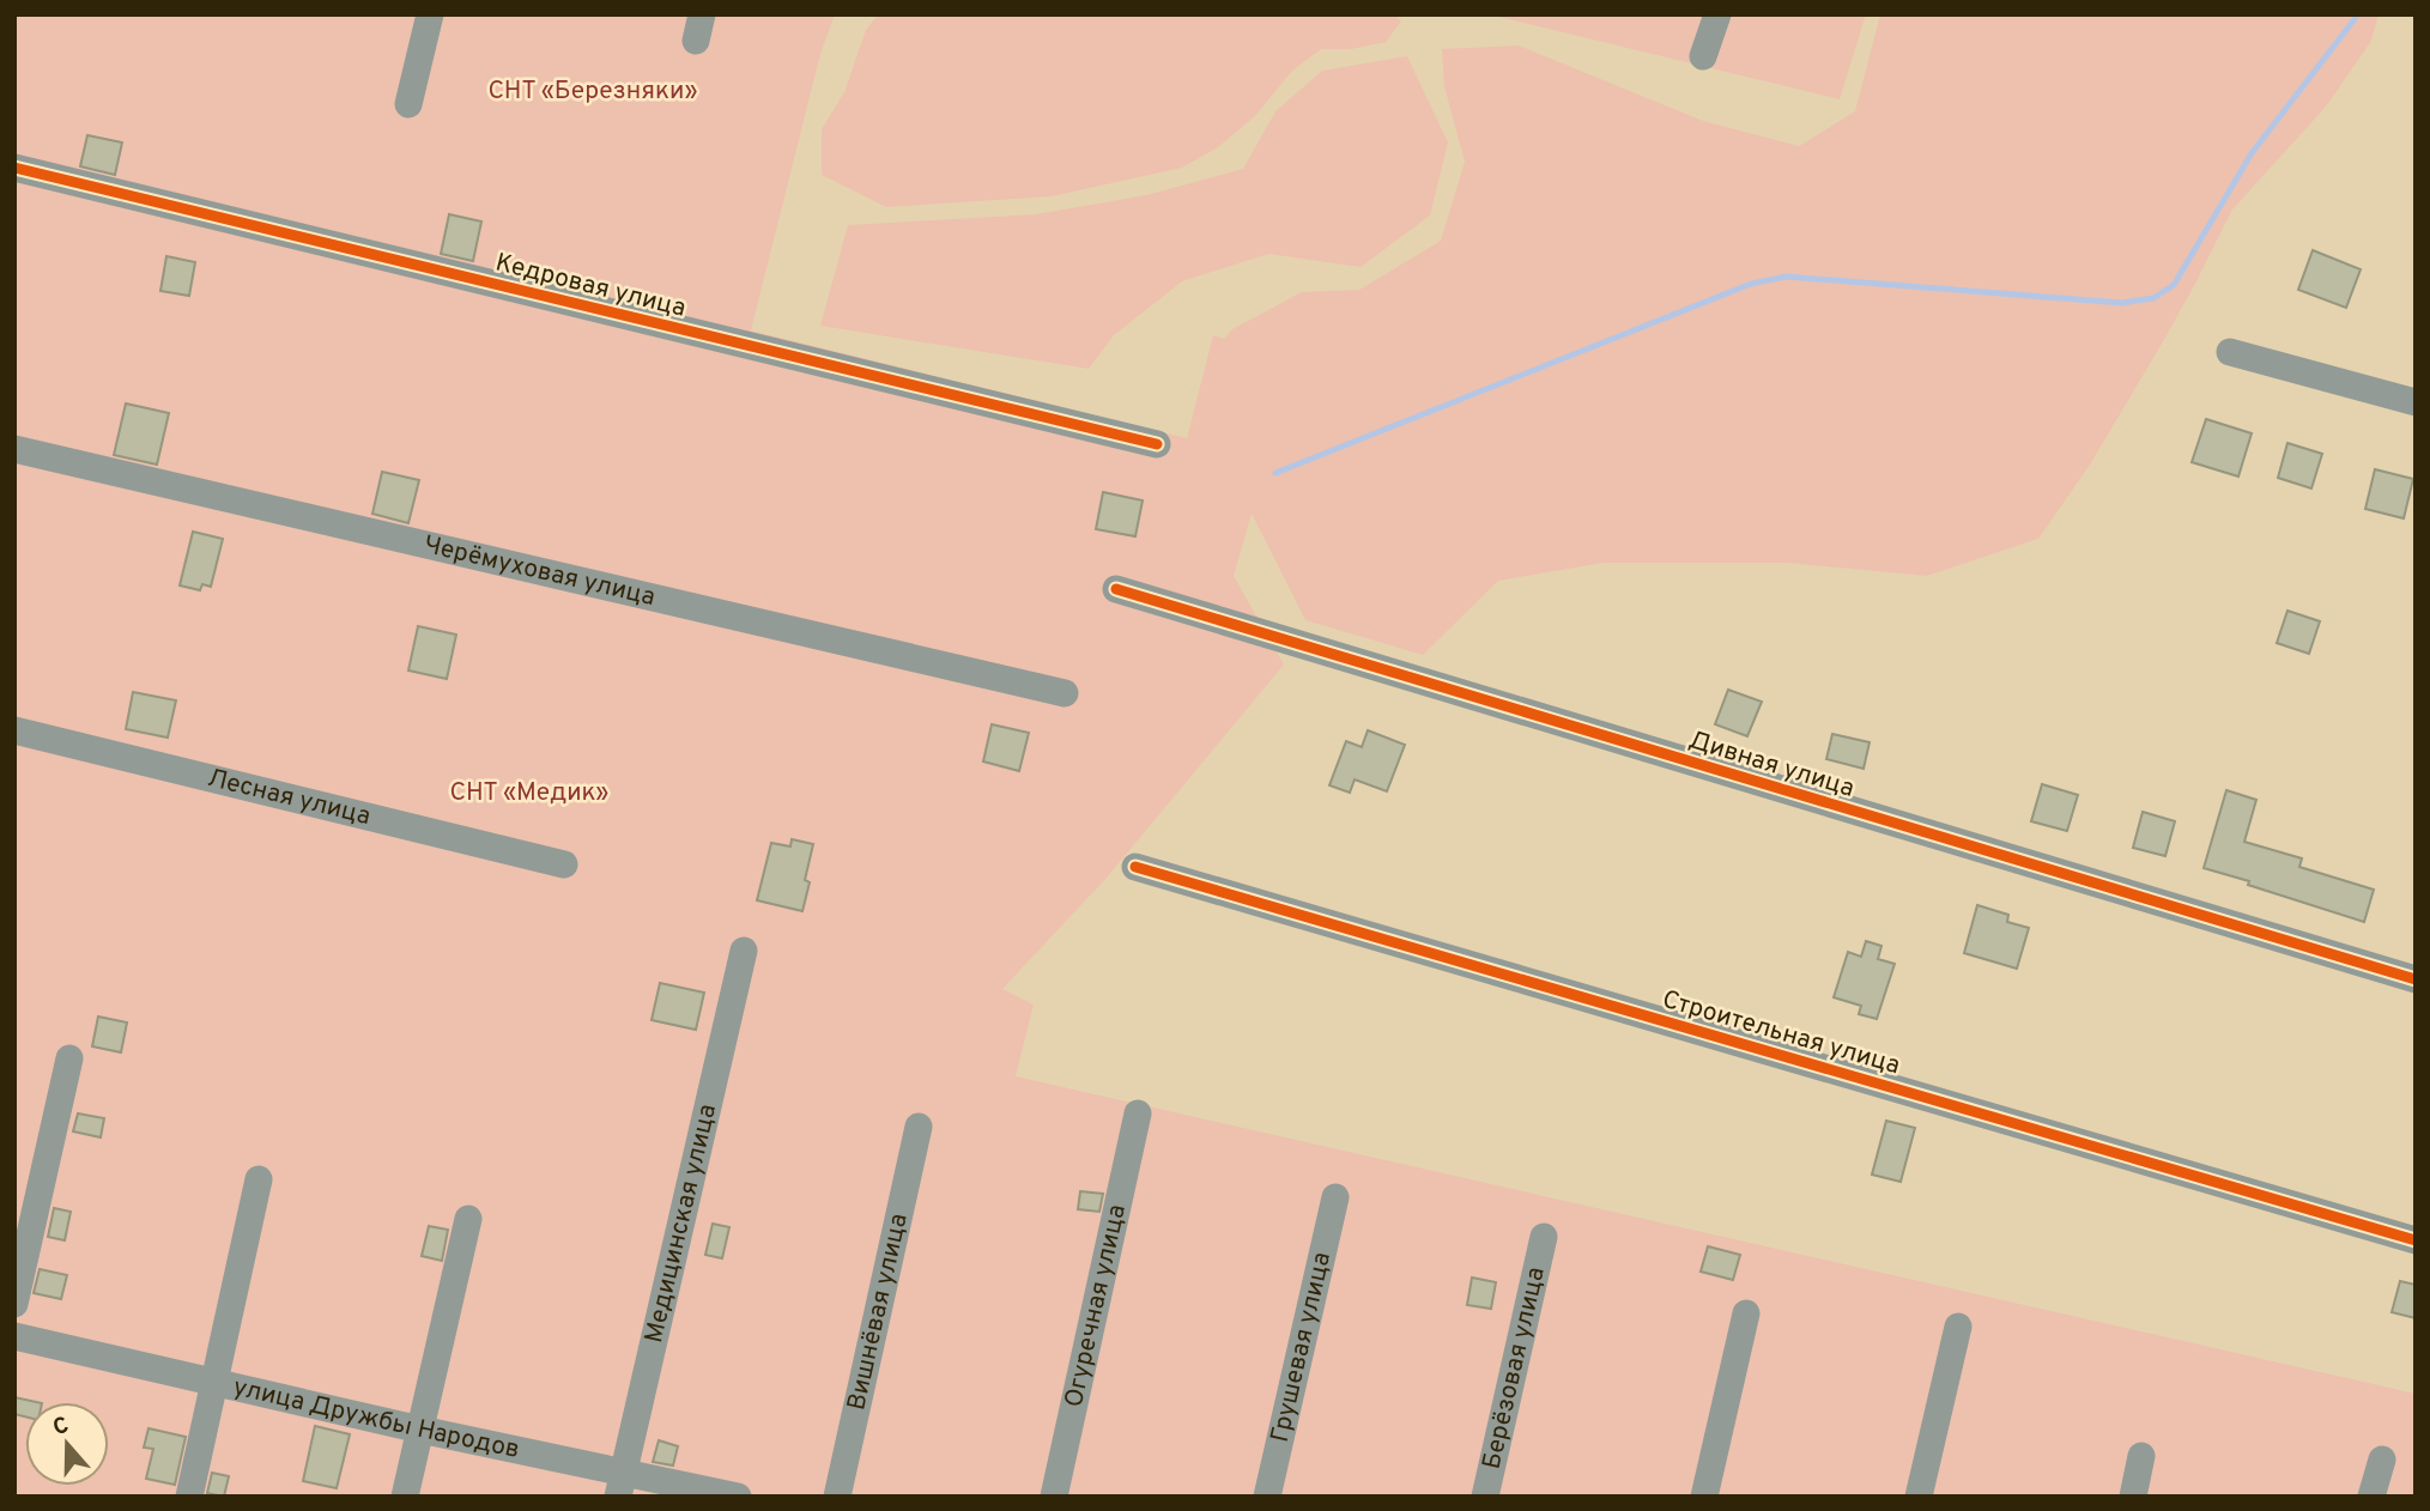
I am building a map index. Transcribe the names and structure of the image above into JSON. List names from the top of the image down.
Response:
{
  "streets": {
    "street": [
      "Кедровая улица",
      "Черёмуховая улица",
      "Дивная улица",
      "Лесная улица",
      "Строительная улица",
      "Медицинская улица",
      "Огуречная улица",
      "Вишнёвая улица",
      "Грушевая улица",
      "Берёзовая улица",
      "улица Дружбы Народов"
    ]
  },
  "crossings": [
    ["Медицинская улица", "улица Дружбы Народов"]
  ],
  "parks": ["СНТ «Березняки»", "СНТ «Медик»"],
  "north": "top"
}
